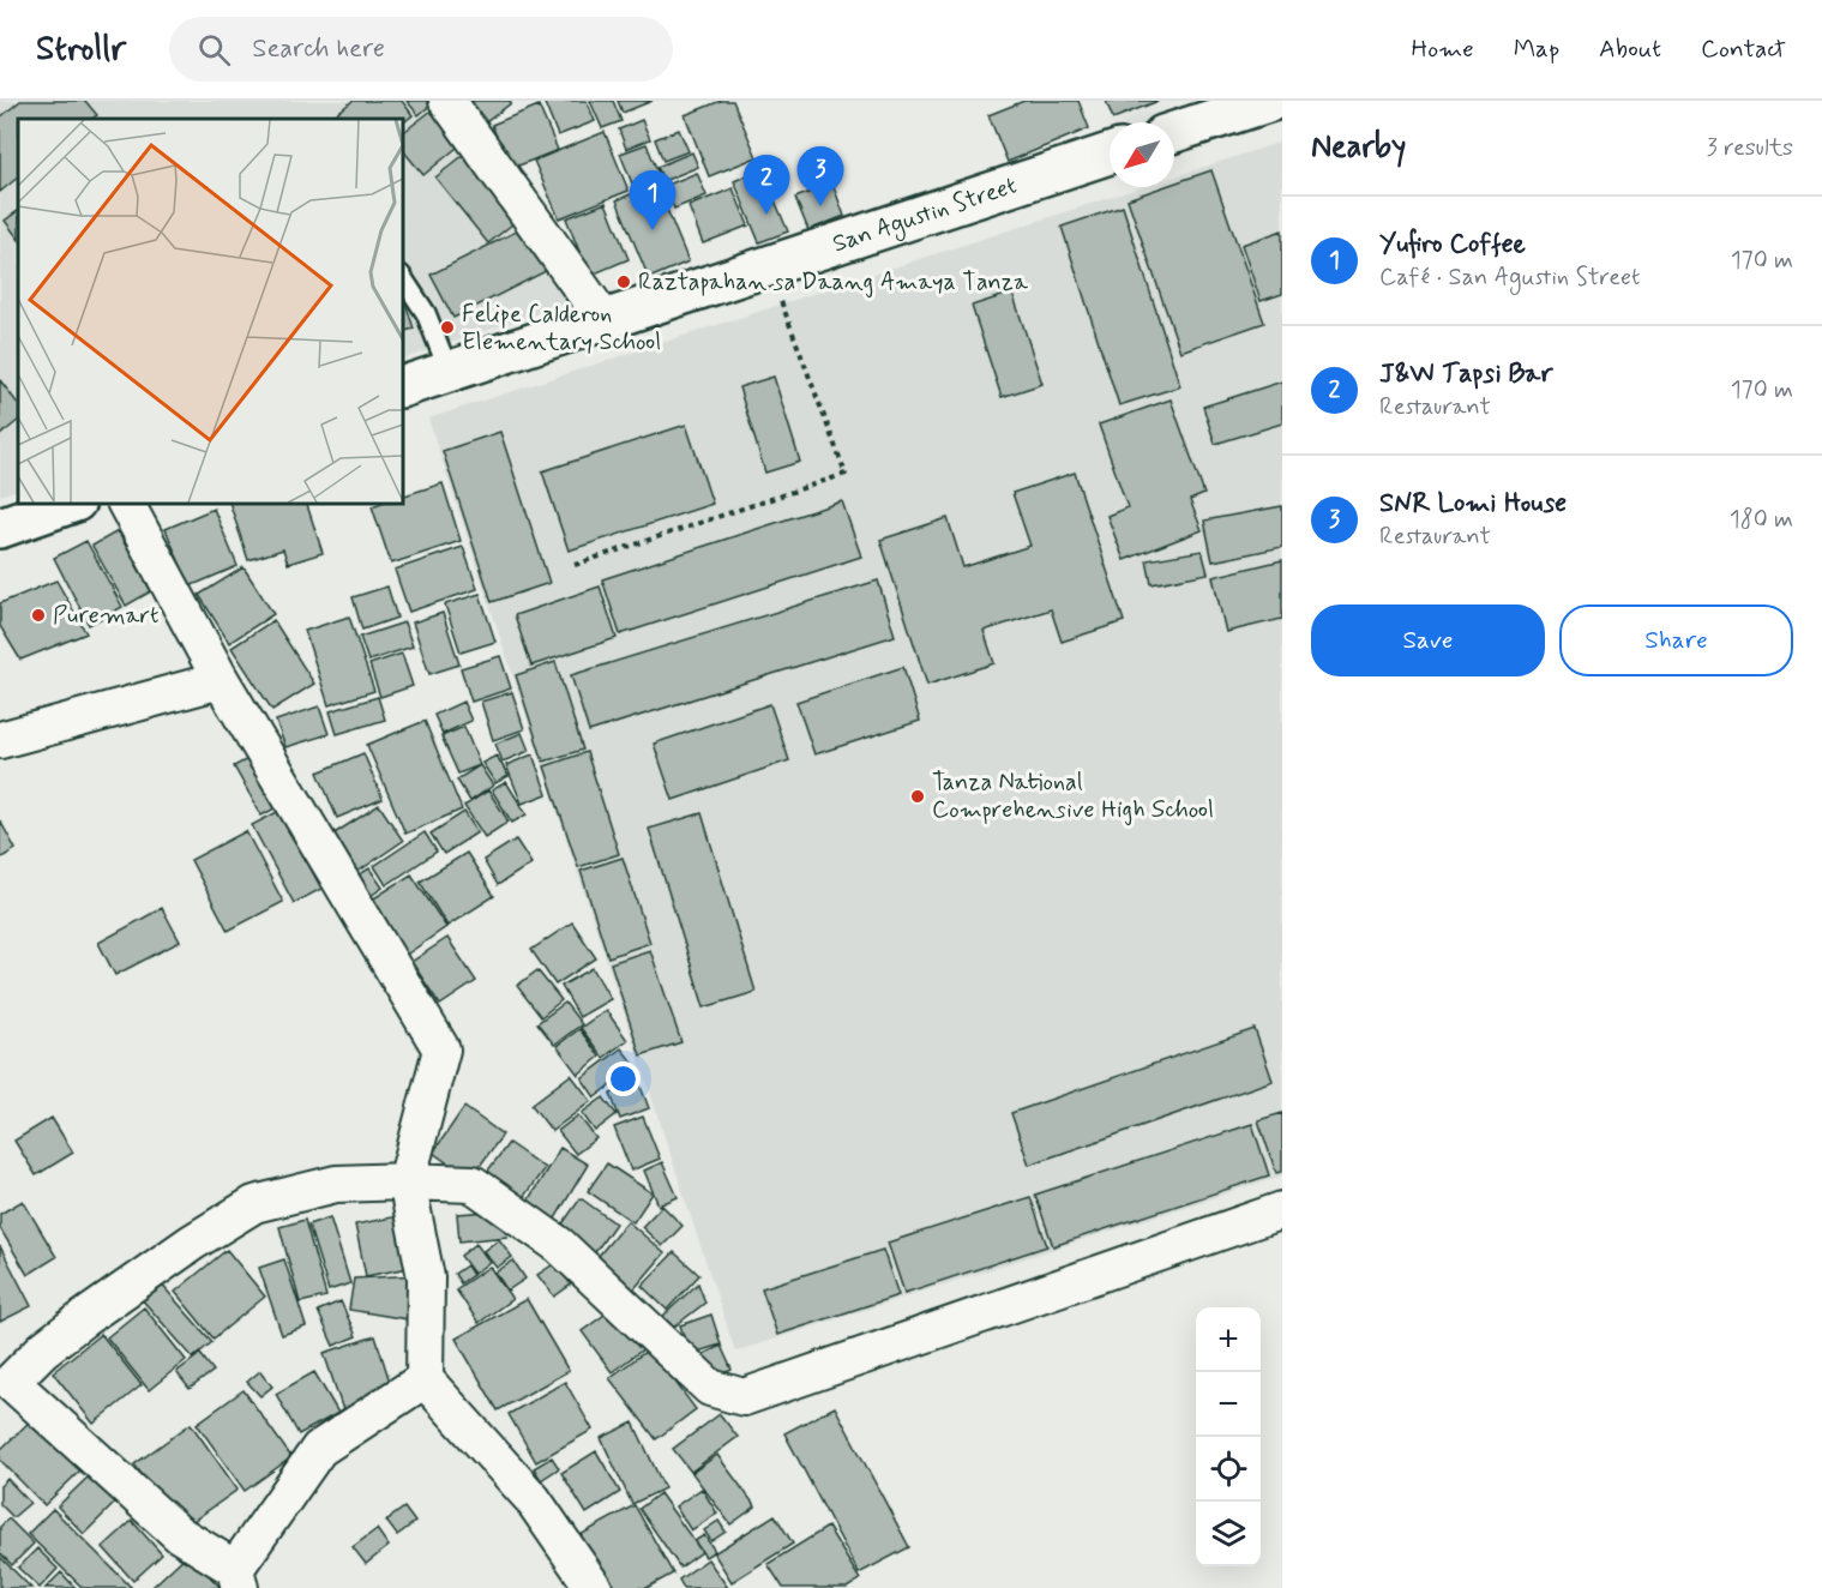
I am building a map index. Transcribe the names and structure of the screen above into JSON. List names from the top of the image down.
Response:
{
  "streets": {
    "main road": ["San Agustin Street"]
  },
  "places": [
    "Raztapahan sa Daang Amaya Tanza",
    "Felipe Calderon Elementary School",
    "Puremart",
    "Tanza National Comprehensive High School"
  ],
  "north": "bottom left",
  "page": {
    "header": "Strollr",
    "search": "Search here",
    "nav": [
      "Home",
      "Map",
      "About",
      "Contact"
    ],
    "heading": ["Nearby", "3 results"],
    "pins": ["3", "2", "1"],
    "list": [
      {
        "mark": "1",
        "name": "Yufiro Coffee",
        "note": "Café · San Agustin Street",
        "value": "170 m"
      },
      {
        "mark": "2",
        "name": "J&W Tapsi Bar",
        "note": "Restaurant",
        "value": "170 m"
      },
      {
        "mark": "3",
        "name": "SNR Lomi House",
        "note": "Restaurant",
        "value": "180 m"
      }
    ],
    "buttons": ["Save", "Share"],
    "map_buttons": ["+", "−"]
  }
}
